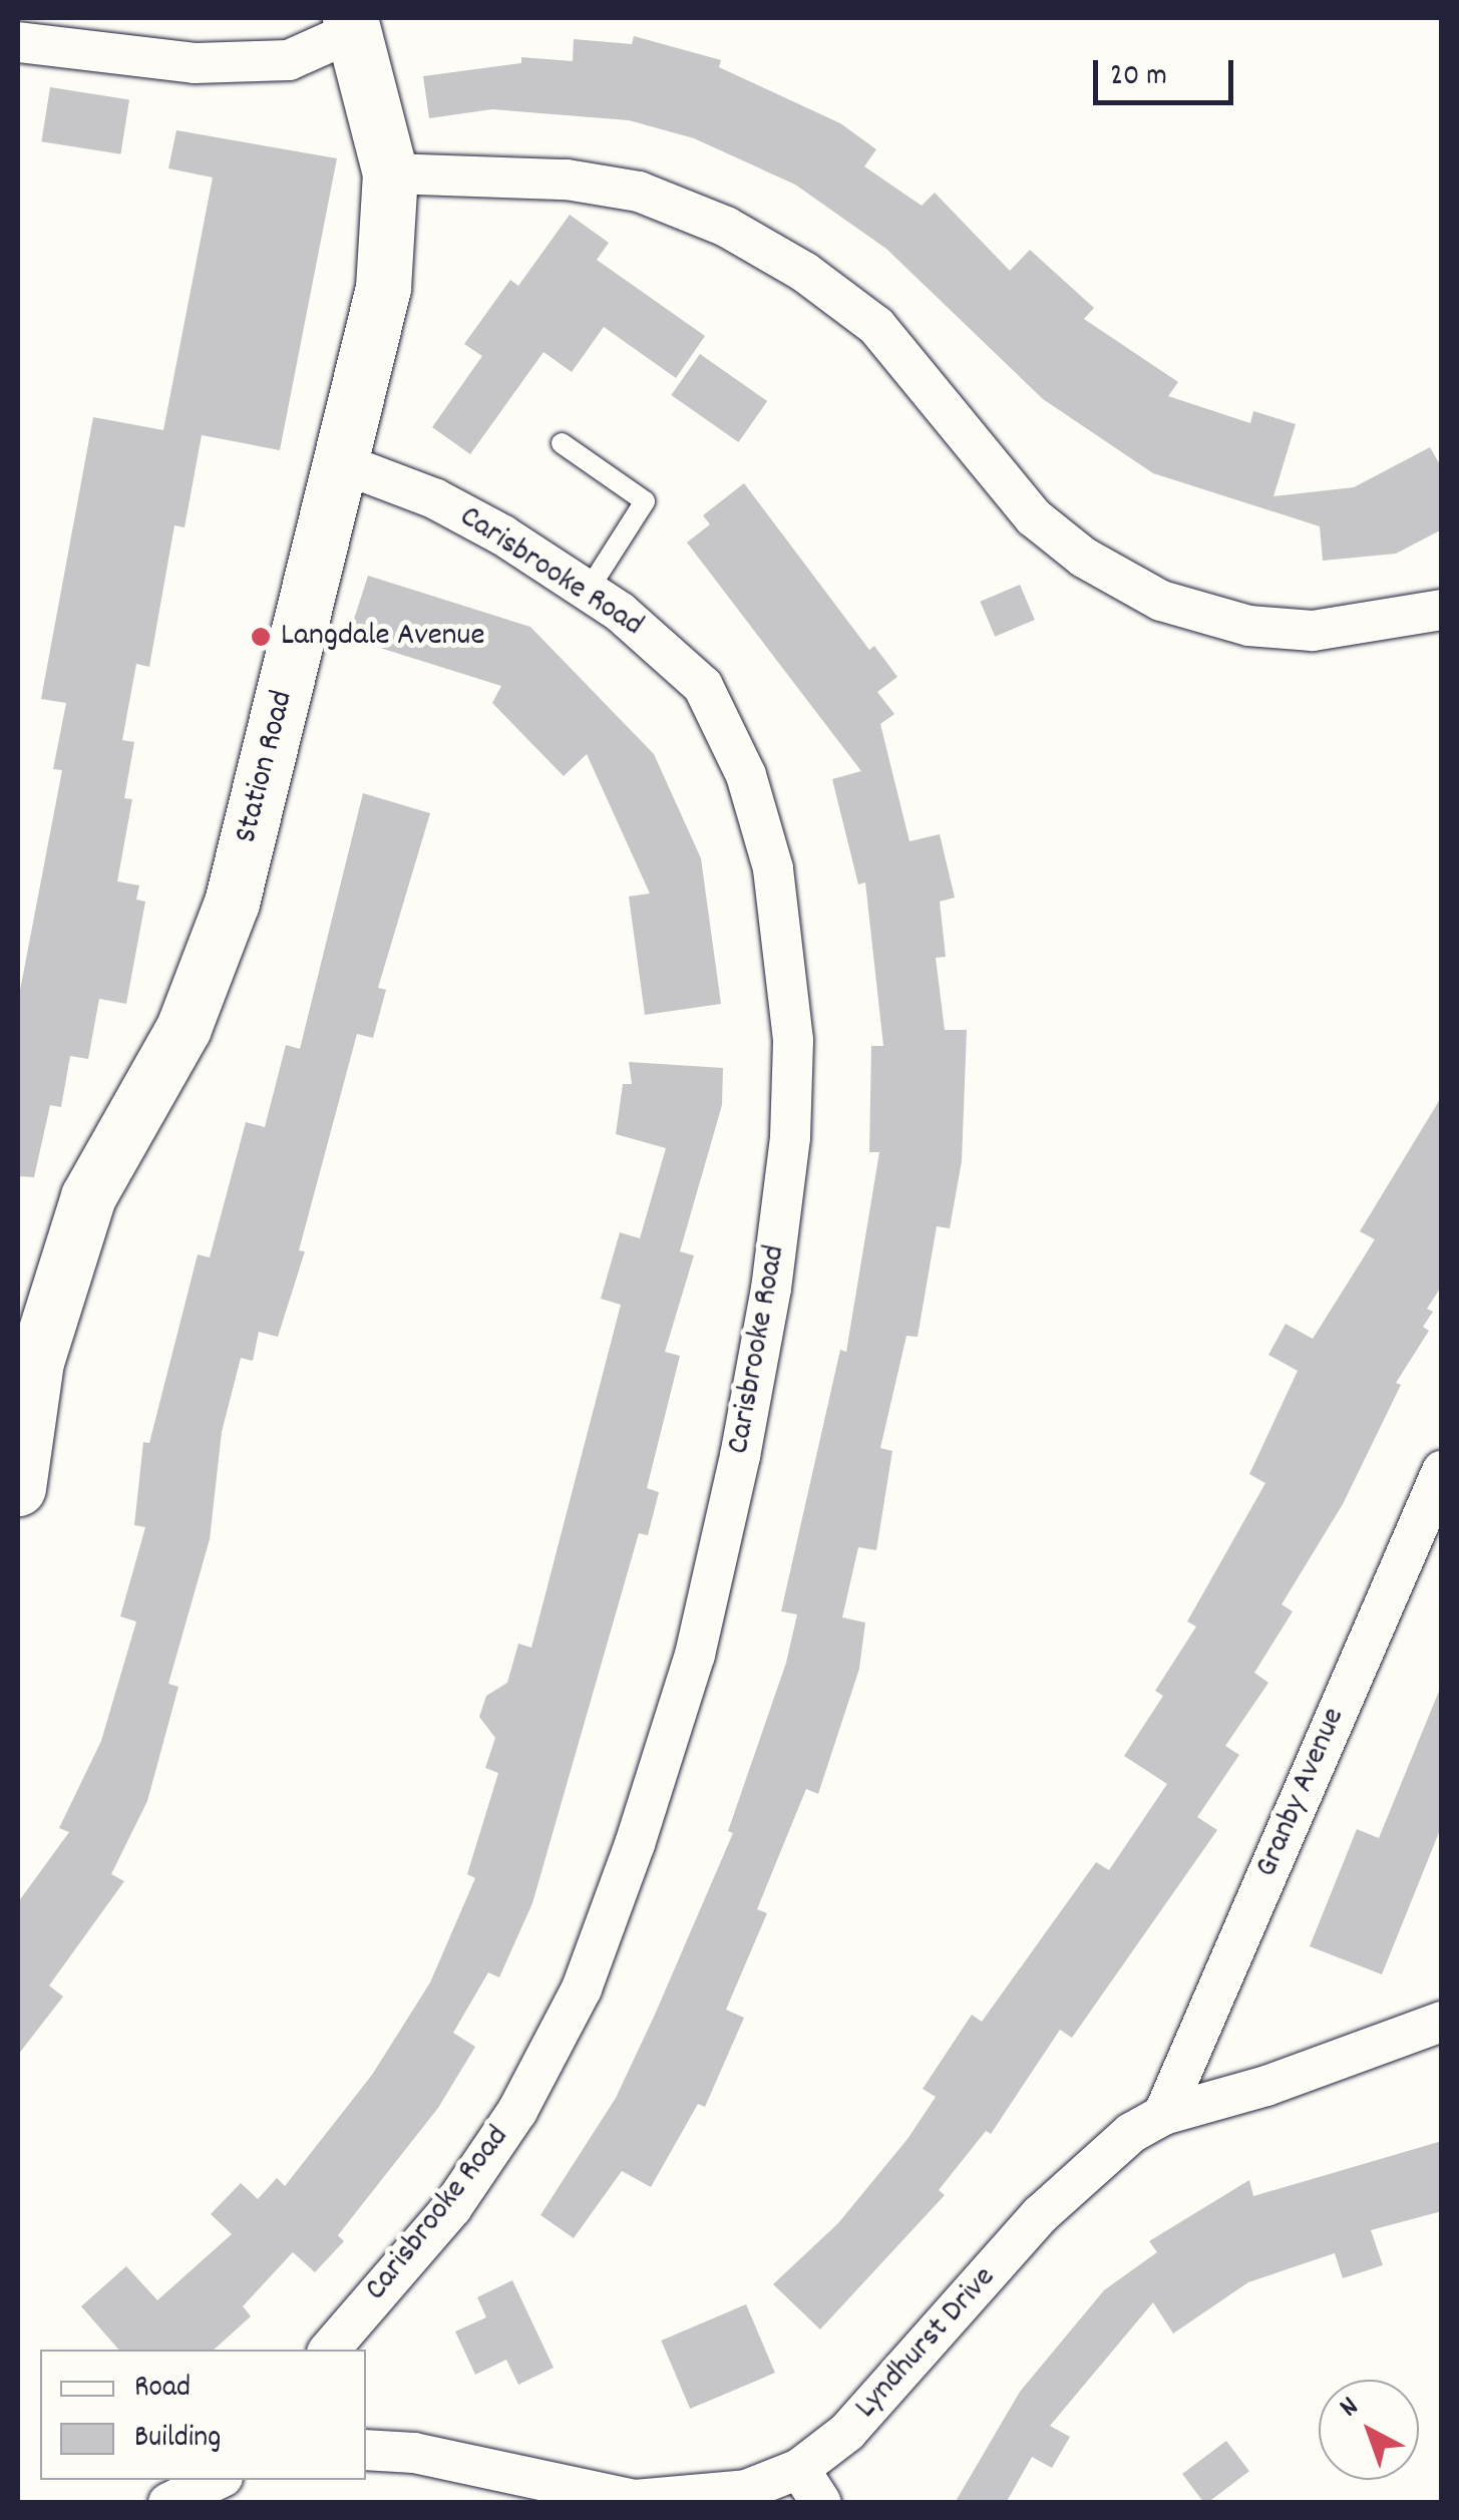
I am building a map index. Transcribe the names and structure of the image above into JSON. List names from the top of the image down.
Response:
{
  "streets": {
    "main road": ["Station Road"],
    "street": ["Carisbrooke Road", "Granby Avenue", "Lyndhurst Drive"]
  },
  "crossings": [
    ["Carisbrooke Road", "Station Road"],
    ["Granby Avenue", "Lyndhurst Drive"]
  ],
  "places": ["Langdale Avenue"],
  "legend": ["Road", "Building"],
  "scale_bar": "20 m",
  "north": "top left"
}
